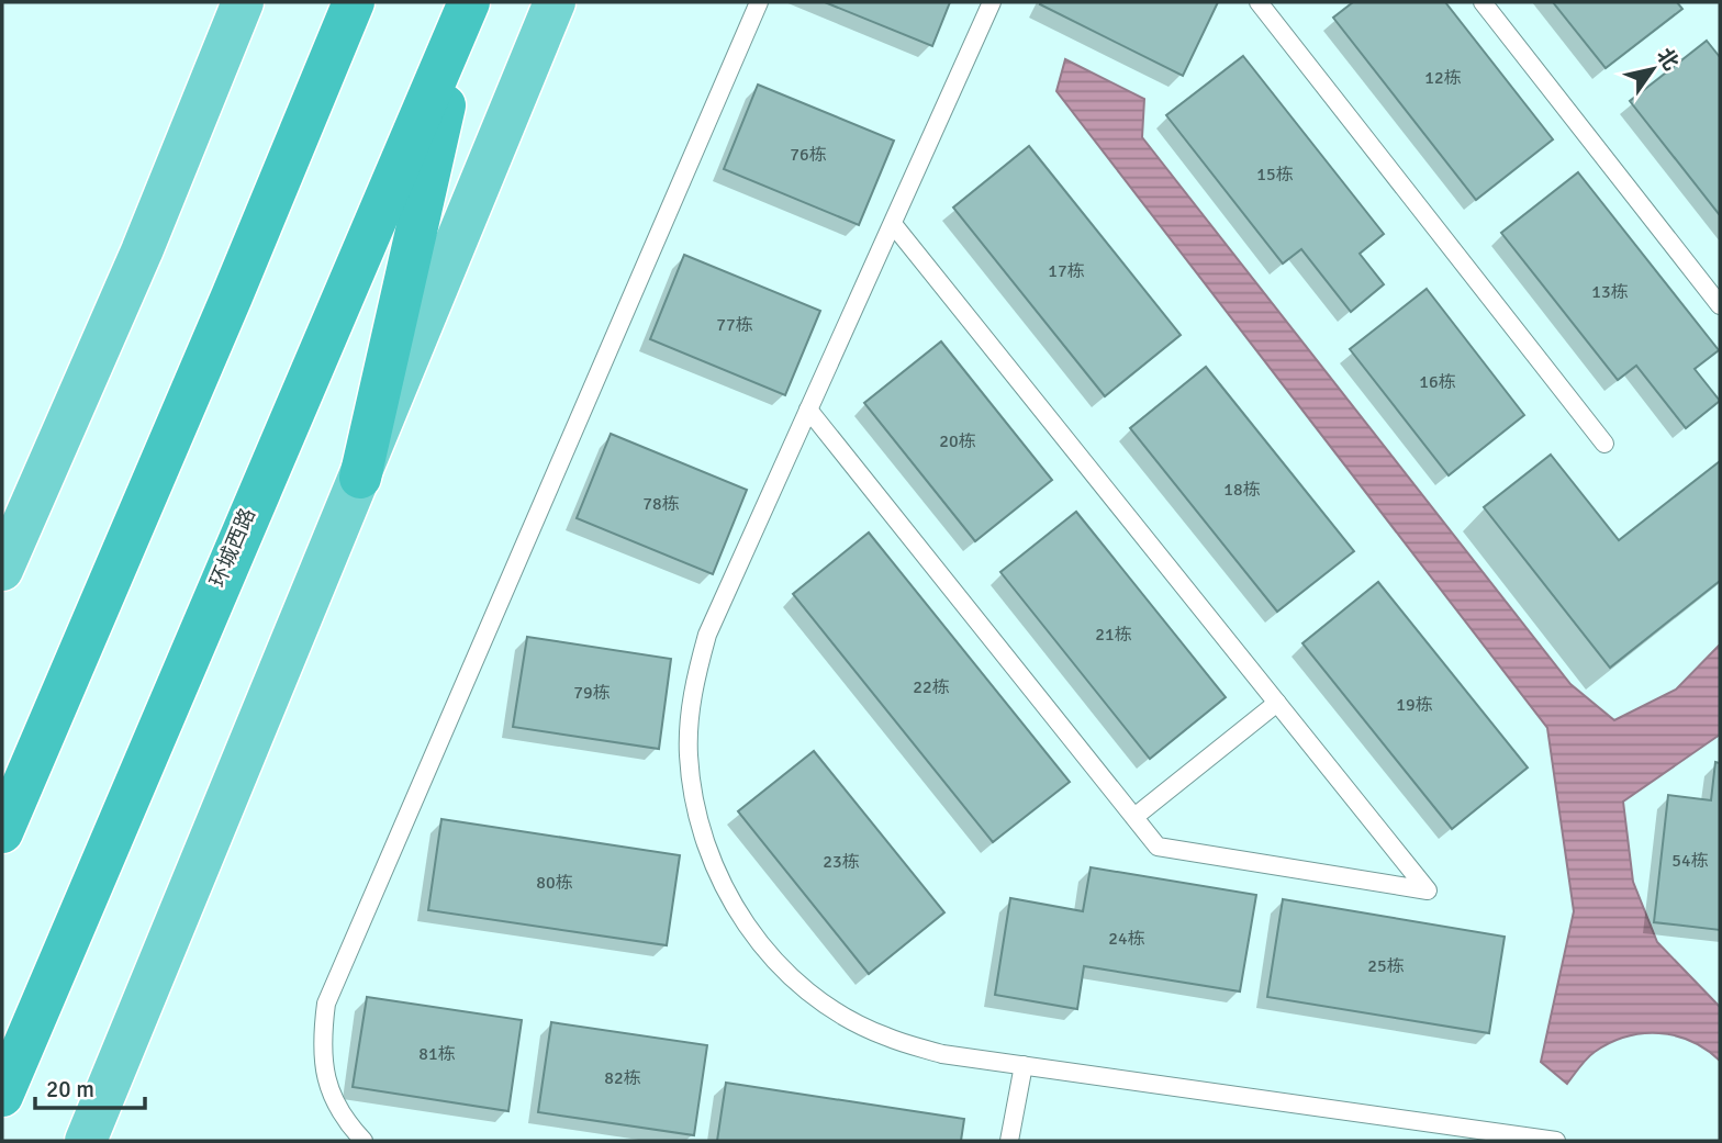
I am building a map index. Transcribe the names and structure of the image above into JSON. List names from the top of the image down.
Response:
{
  "streets": {
    "highway": ["环城西路"]
  },
  "house_numbers": [
    "12栋",
    "76栋",
    "15栋",
    "17栋",
    "13栋",
    "77栋",
    "16栋",
    "20栋",
    "18栋",
    "78栋",
    "21栋",
    "22栋",
    "79栋",
    "19栋",
    "54栋",
    "23栋",
    "80栋",
    "24栋",
    "25栋",
    "81栋",
    "82栋"
  ],
  "scale_bar": "20 m",
  "north": "top right"
}
